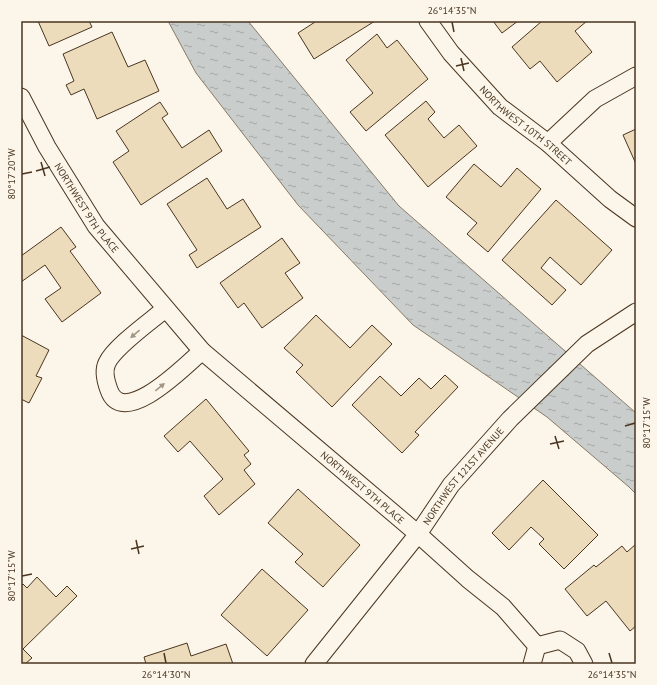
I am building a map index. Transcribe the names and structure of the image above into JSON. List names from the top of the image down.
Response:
{
  "streets": {
    "street": ["NORTHWEST 10TH STREET", "NORTHWEST 9TH PLACE", "NORTHWEST 121ST AVENUE"]
  },
  "crossings": [
    ["NORTHWEST 9TH PLACE", "NORTHWEST 121ST AVENUE"]
  ],
  "coordinates": [
    "26°14'35\"N",
    "80°17'20\"W",
    "80°17'15\"W",
    "26°14'30\"N"
  ]
}
